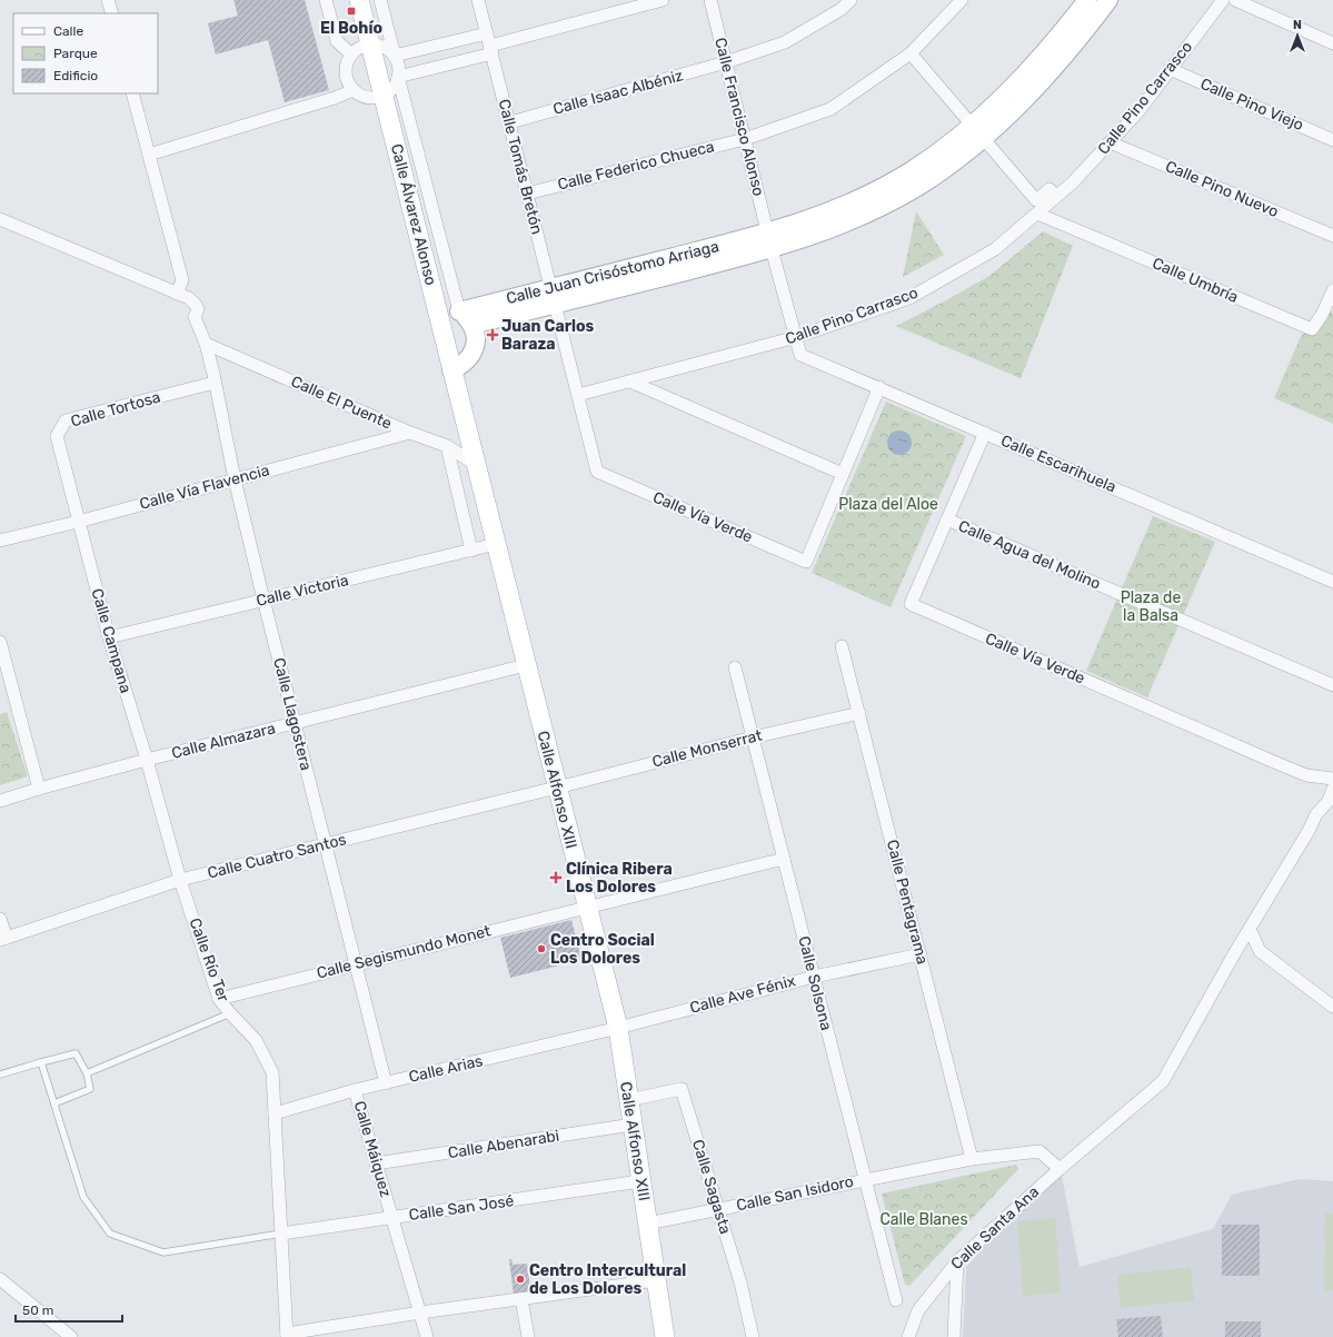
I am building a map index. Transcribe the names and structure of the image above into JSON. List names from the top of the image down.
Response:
{
  "streets": {
    "main road": ["Calle Álvarez Alonso", "Calle Alfonso XIII"],
    "street": [
      "Calle Isaac Albéniz",
      "Calle Pino Carrasco",
      "Calle Pino Viejo",
      "Calle Francisco Alonso",
      "Calle Federico Chueca",
      "Calle Tomás Bretón",
      "Calle Pino Nuevo",
      "Calle Juan Crisóstomo Arriaga",
      "Calle Umbría",
      "Calle El Puente",
      "Calle Tortosa",
      "Calle Escarihuela",
      "Calle Vía Flavencia",
      "Calle Vía Verde",
      "Calle Agua del Molino",
      "Calle Victoria",
      "Calle Campana",
      "Calle Llagostera",
      "Calle Almazara",
      "Calle Monserrat",
      "Calle Cuatro Santos",
      "Calle Pentagrama",
      "Calle Segismundo Monet",
      "Calle Río Ter",
      "Calle Solsona",
      "Calle Ave Fénix",
      "Calle Arias",
      "Calle Abenarabi",
      "Calle Máiquez",
      "Calle Sagasta",
      "Calle San Isidoro",
      "Calle San José",
      "Calle Santa Ana"
    ]
  },
  "crossings": [
    ["Calle Isaac Albéniz", "Calle Francisco Alonso"],
    ["Calle Isaac Albéniz", "Calle Tomás Bretón"],
    ["Calle Pino Carrasco", "Calle Pino Viejo"],
    ["Calle Pino Carrasco", "Calle Francisco Alonso"],
    ["Calle Pino Carrasco", "Calle Tomás Bretón"],
    ["Calle Pino Carrasco", "Calle Pino Nuevo"],
    ["Calle Pino Carrasco", "Calle Umbría"],
    ["Calle Pino Carrasco", "Calle Escarihuela"],
    ["Calle Francisco Alonso", "Calle Federico Chueca"],
    ["Calle Francisco Alonso", "Calle Juan Crisóstomo Arriaga"],
    ["Calle Francisco Alonso", "Calle Escarihuela"],
    ["Calle Federico Chueca", "Calle Tomás Bretón"],
    ["Calle Tomás Bretón", "Calle Juan Crisóstomo Arriaga"],
    ["Calle Tomás Bretón", "Calle Vía Verde"],
    ["Calle Álvarez Alonso", "Calle Juan Crisóstomo Arriaga"],
    ["Calle Álvarez Alonso", "Calle Alfonso XIII"],
    ["Calle El Puente", "Calle Vía Flavencia"],
    ["Calle El Puente", "Calle Llagostera"],
    ["Calle El Puente", "Calle Alfonso XIII"],
    ["Calle Tortosa", "Calle Vía Flavencia"],
    ["Calle Tortosa", "Calle Campana"],
    ["Calle Tortosa", "Calle Llagostera"],
    ["Calle Escarihuela", "Calle Vía Verde"],
    ["Calle Vía Flavencia", "Calle Campana"],
    ["Calle Vía Flavencia", "Calle Llagostera"],
    ["Calle Vía Verde", "Calle Agua del Molino"],
    ["Calle Victoria", "Calle Campana"],
    ["Calle Victoria", "Calle Llagostera"],
    ["Calle Victoria", "Calle Alfonso XIII"],
    ["Calle Campana", "Calle Almazara"],
    ["Calle Campana", "Calle Río Ter"],
    ["Calle Llagostera", "Calle Almazara"],
    ["Calle Llagostera", "Calle Cuatro Santos"],
    ["Calle Llagostera", "Calle Segismundo Monet"],
    ["Calle Llagostera", "Calle Arias"],
    ["Calle Almazara", "Calle Alfonso XIII"],
    ["Calle Almazara", "Calle Río Ter"],
    ["Calle Monserrat", "Calle Alfonso XIII"],
    ["Calle Monserrat", "Calle Cuatro Santos"],
    ["Calle Monserrat", "Calle Pentagrama"],
    ["Calle Monserrat", "Calle Solsona"],
    ["Calle Alfonso XIII", "Calle Cuatro Santos"],
    ["Calle Alfonso XIII", "Calle Segismundo Monet"],
    ["Calle Alfonso XIII", "Calle Ave Fénix"],
    ["Calle Alfonso XIII", "Calle Arias"],
    ["Calle Alfonso XIII", "Calle Abenarabi"],
    ["Calle Alfonso XIII", "Calle Sagasta"],
    ["Calle Alfonso XIII", "Calle San Isidoro"],
    ["Calle Alfonso XIII", "Calle San José"],
    ["Calle Cuatro Santos", "Calle Río Ter"],
    ["Calle Pentagrama", "Calle Ave Fénix"],
    ["Calle Segismundo Monet", "Calle Río Ter"],
    ["Calle Segismundo Monet", "Calle Solsona"],
    ["Calle Río Ter", "Calle Arias"],
    ["Calle Río Ter", "Calle San José"],
    ["Calle Solsona", "Calle Ave Fénix"],
    ["Calle Solsona", "Calle San Isidoro"],
    ["Calle Ave Fénix", "Calle Arias"],
    ["Calle Arias", "Calle Máiquez"],
    ["Calle Abenarabi", "Calle Máiquez"],
    ["Calle Máiquez", "Calle San José"],
    ["Calle Sagasta", "Calle San Isidoro"]
  ],
  "parks": ["Plaza del Aloe", "Plaza de la Balsa", "Calle Blanes"],
  "places": {
    "transit": ["El Bohío"],
    "health": ["Juan Carlos Baraza", "Clínica Ribera Los Dolores"],
    "other": ["Centro Social Los Dolores", "Centro Intercultural de Los Dolores"]
  },
  "legend": ["Calle", "Parque", "Edificio"],
  "scale_bar": "50 m",
  "north": "top"
}
